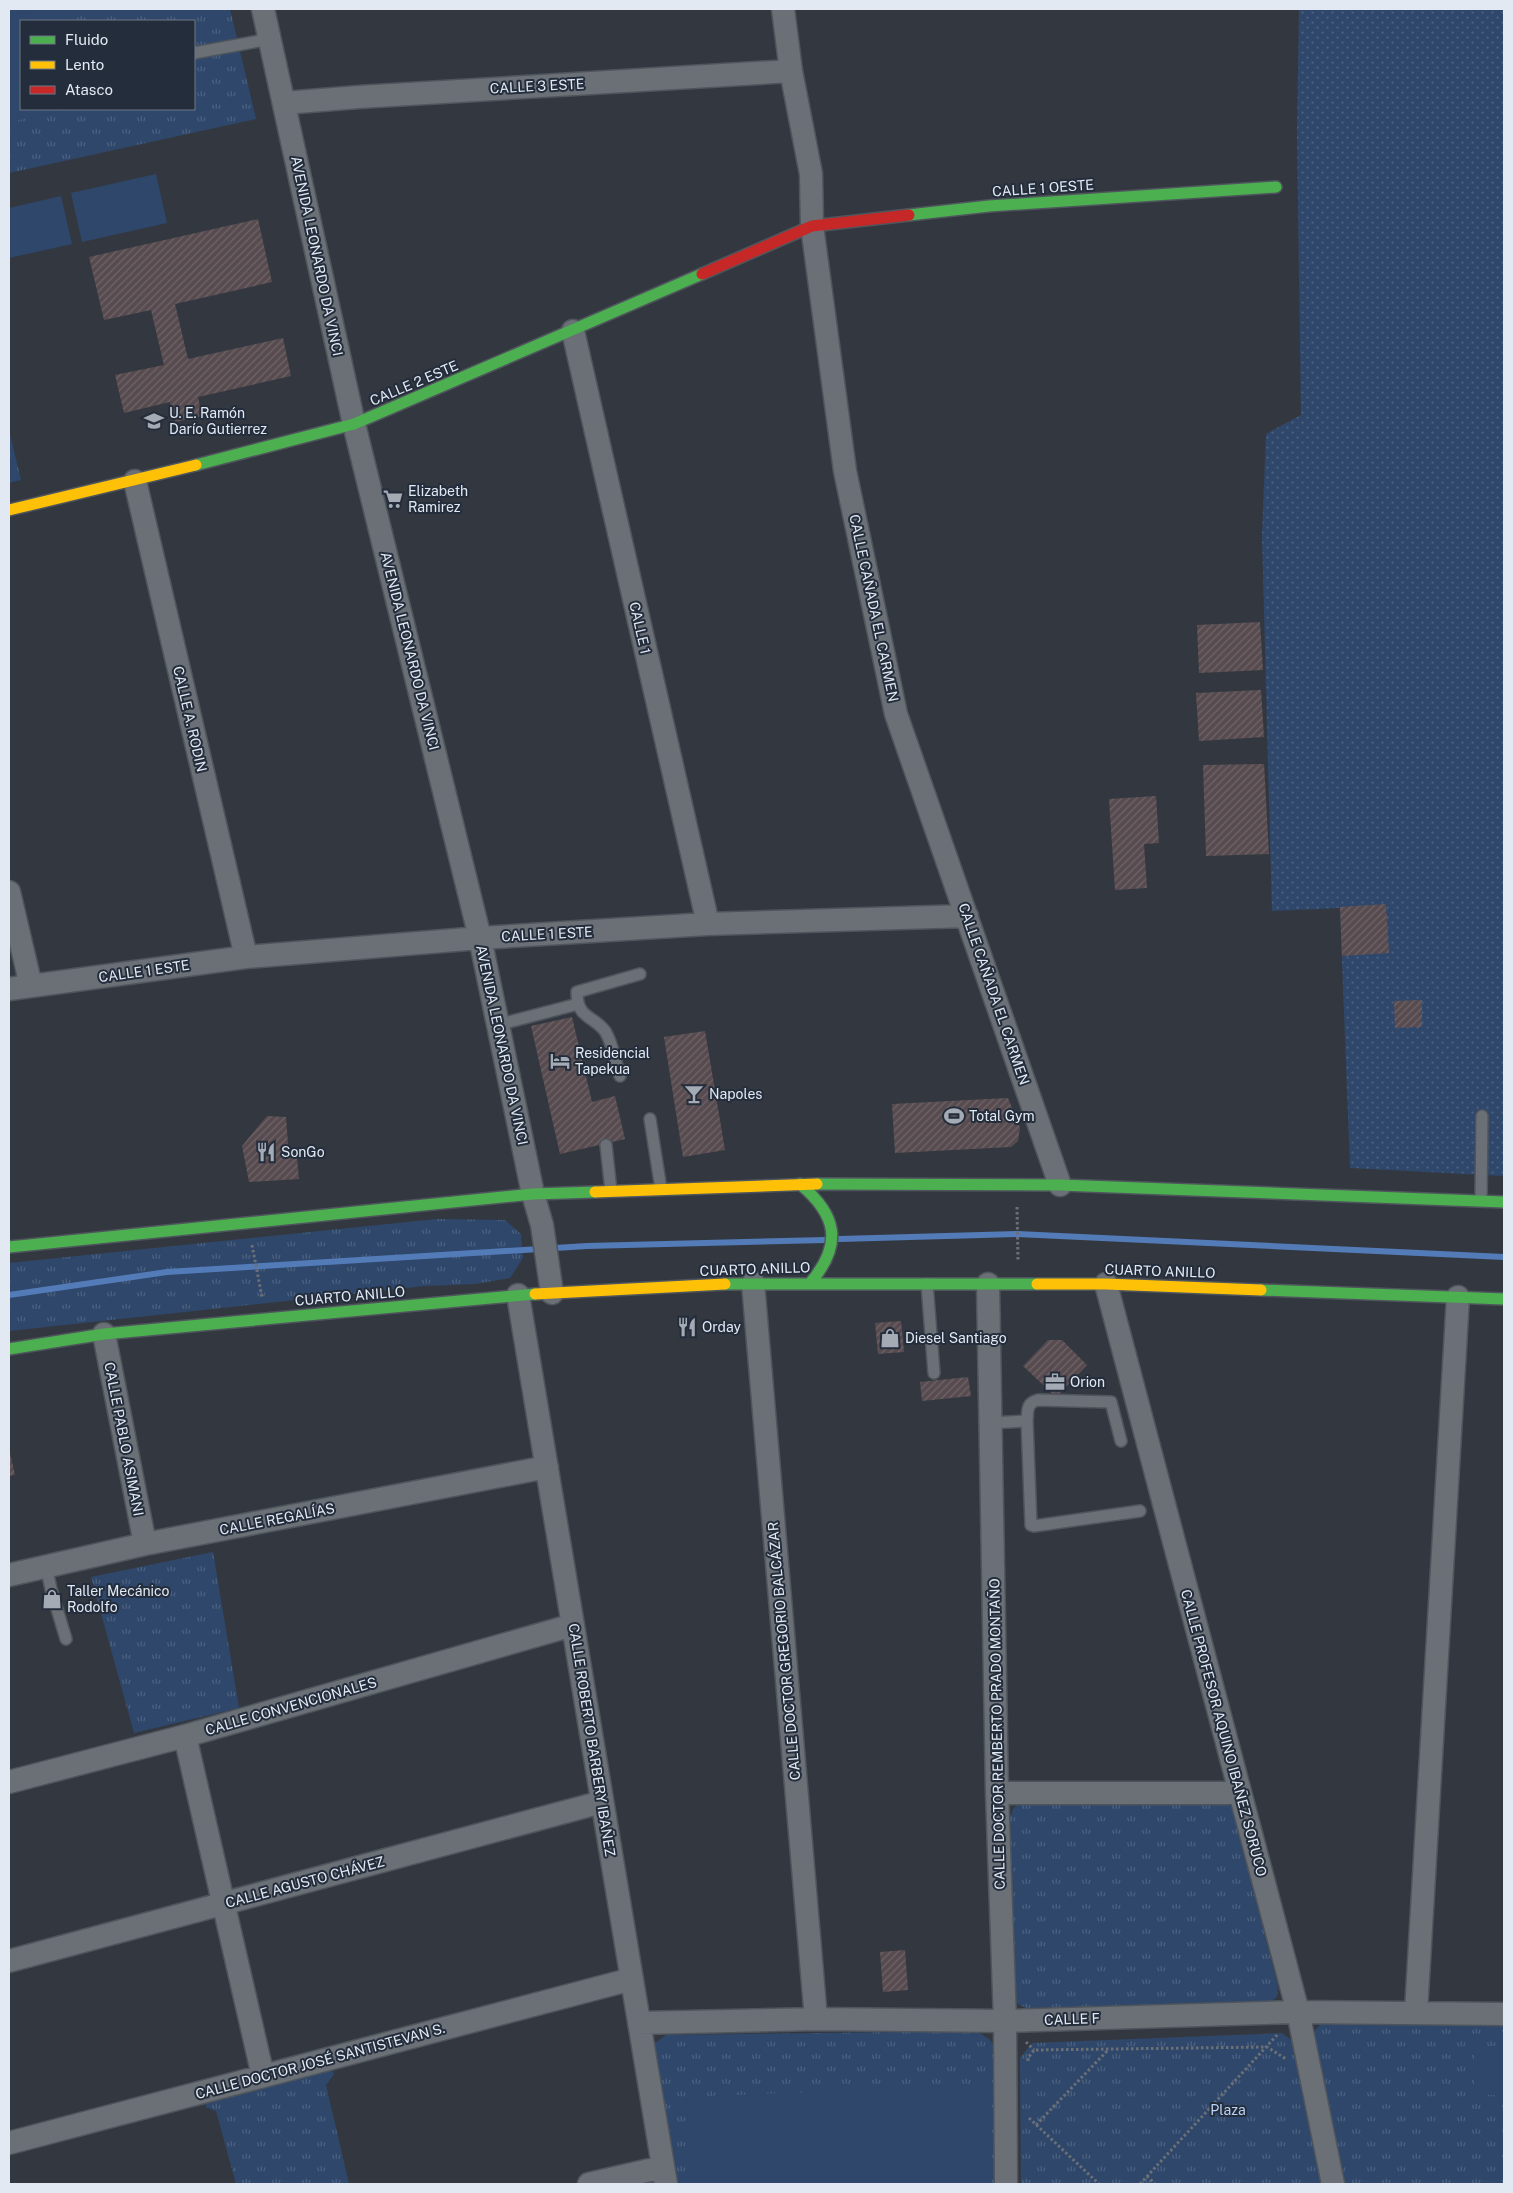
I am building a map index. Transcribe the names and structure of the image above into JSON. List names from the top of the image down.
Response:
{
  "streets": {
    "main road": ["CALLE 1 OESTE", "CALLE 2 ESTE", "CUARTO ANILLO"],
    "street": [
      "CALLE 3 ESTE",
      "AVENIDA LEONARDO DA VINCI",
      "CALLE CAÑADA EL CARMEN",
      "CALLE 1",
      "CALLE A. RODIN",
      "CALLE 1 ESTE",
      "CALLE PABLO ASIMANI",
      "CALLE REGALÍAS",
      "CALLE DOCTOR GREGORIO BALCÁZAR",
      "CALLE CONVENCIONALES",
      "CALLE PROFESOR AQUINO IBAÑEZ SORUCO",
      "CALLE DOCTOR REMBERTO PRADO MONTAÑO",
      "CALLE ROBERTO BARBERY IBAÑEZ",
      "CALLE AGUSTO CHÁVEZ",
      "CALLE F",
      "CALLE DOCTOR JOSÉ SANTISTEVAN S."
    ]
  },
  "crossings": [
    ["CALLE 3 ESTE", "AVENIDA LEONARDO DA VINCI"],
    ["CALLE 3 ESTE", "CALLE CAÑADA EL CARMEN"],
    ["CALLE 1 OESTE", "CALLE 2 ESTE"],
    ["CALLE 1 OESTE", "CALLE CAÑADA EL CARMEN"],
    ["AVENIDA LEONARDO DA VINCI", "CALLE 2 ESTE"],
    ["AVENIDA LEONARDO DA VINCI", "CALLE 1 ESTE"],
    ["AVENIDA LEONARDO DA VINCI", "CUARTO ANILLO"],
    ["CALLE 2 ESTE", "CALLE CAÑADA EL CARMEN"],
    ["CALLE 2 ESTE", "CALLE 1"],
    ["CALLE 2 ESTE", "CALLE A. RODIN"],
    ["CALLE CAÑADA EL CARMEN", "CALLE 1 ESTE"],
    ["CALLE 1", "CALLE 1 ESTE"],
    ["CALLE A. RODIN", "CALLE 1 ESTE"],
    ["CUARTO ANILLO", "CALLE PABLO ASIMANI"],
    ["CUARTO ANILLO", "CALLE DOCTOR GREGORIO BALCÁZAR"],
    ["CUARTO ANILLO", "CALLE PROFESOR AQUINO IBAÑEZ SORUCO"],
    ["CUARTO ANILLO", "CALLE DOCTOR REMBERTO PRADO MONTAÑO"],
    ["CUARTO ANILLO", "CALLE ROBERTO BARBERY IBAÑEZ"],
    ["CALLE PABLO ASIMANI", "CALLE REGALÍAS"],
    ["CALLE REGALÍAS", "CALLE ROBERTO BARBERY IBAÑEZ"],
    ["CALLE DOCTOR GREGORIO BALCÁZAR", "CALLE F"],
    ["CALLE CONVENCIONALES", "CALLE ROBERTO BARBERY IBAÑEZ"],
    ["CALLE PROFESOR AQUINO IBAÑEZ SORUCO", "CALLE F"],
    ["CALLE DOCTOR REMBERTO PRADO MONTAÑO", "CALLE F"],
    ["CALLE ROBERTO BARBERY IBAÑEZ", "CALLE AGUSTO CHÁVEZ"],
    ["CALLE ROBERTO BARBERY IBAÑEZ", "CALLE F"],
    ["CALLE ROBERTO BARBERY IBAÑEZ", "CALLE DOCTOR JOSÉ SANTISTEVAN S."]
  ],
  "parks": ["Plaza"],
  "places": {
    "school or university": ["U. E. Ramón Darío Gutierrez"],
    "supermarket": ["Elizabeth Ramirez"],
    "hotel": ["Residencial Tapekua"],
    "bar": ["Napoles"],
    "sports": ["Total Gym"],
    "restaurant": ["SonGo", "Orday"],
    "shop": ["Diesel Santiago", "Taller Mecánico Rodolfo"],
    "office": ["Orion"]
  },
  "legend": ["Fluido", "Lento", "Atasco"]
}
